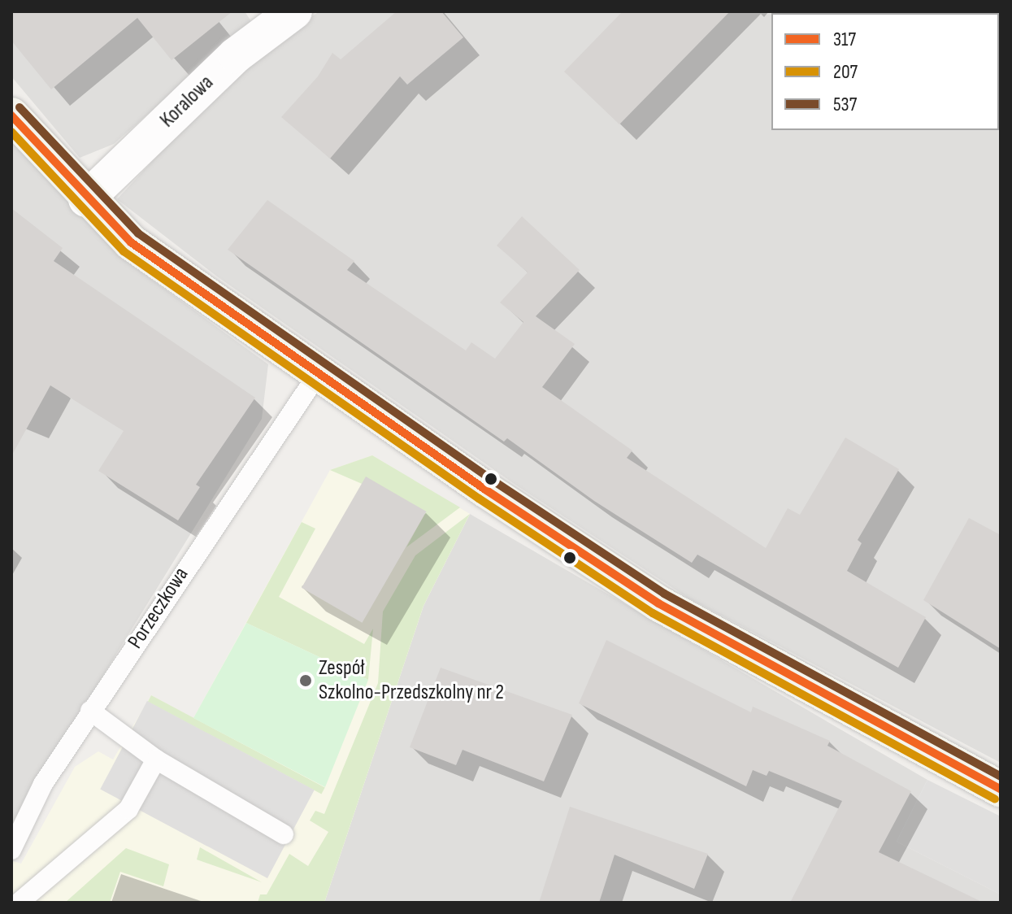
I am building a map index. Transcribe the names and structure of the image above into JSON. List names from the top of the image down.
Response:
{
  "streets": {
    "street": ["Koralowa"],
    "lane": ["Porzeczkowa"]
  },
  "places": ["Zespół Szkolno-Przedszkolny nr 2"],
  "lines": ["transit line 537", "transit line 317", "transit line 207"],
  "legend": ["317", "207", "537"]
}
